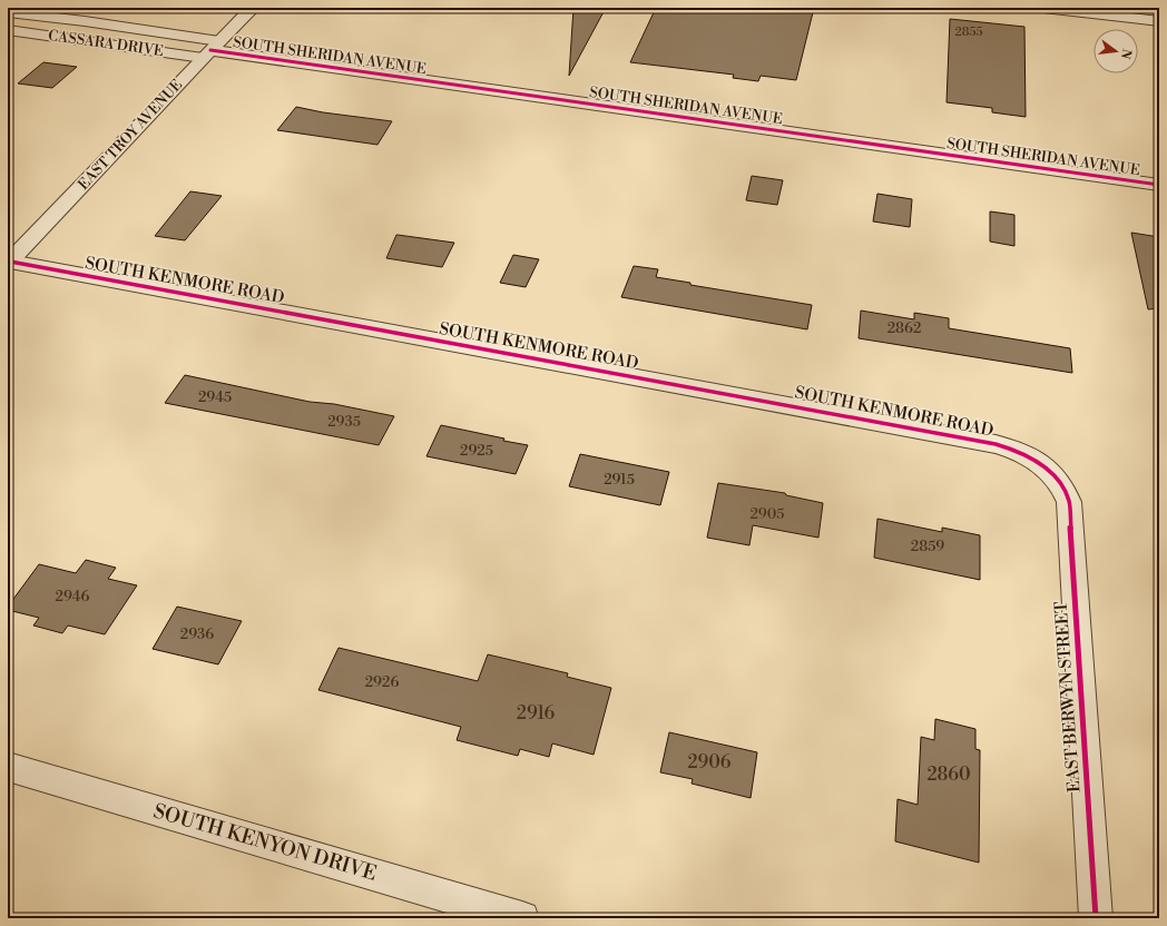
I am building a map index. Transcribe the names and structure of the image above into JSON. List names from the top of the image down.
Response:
{
  "streets": {
    "street": [
      "CASSARA DRIVE",
      "SOUTH SHERIDAN AVENUE",
      "EAST TROY AVENUE",
      "SOUTH KENMORE ROAD",
      "EAST BERWYN STREET",
      "SOUTH KENYON DRIVE"
    ]
  },
  "crossings": [
    ["CASSARA DRIVE", "SOUTH SHERIDAN AVENUE"],
    ["CASSARA DRIVE", "EAST TROY AVENUE"],
    ["SOUTH SHERIDAN AVENUE", "EAST TROY AVENUE"],
    ["EAST TROY AVENUE", "SOUTH KENMORE ROAD"],
    ["SOUTH KENMORE ROAD", "EAST BERWYN STREET"]
  ],
  "house_numbers": [
    "2855",
    "2862",
    "2945",
    "2935",
    "2925",
    "2915",
    "2905",
    "2859",
    "2946",
    "2936",
    "2926",
    "2916",
    "2906",
    "2860"
  ],
  "north": "right"
}
